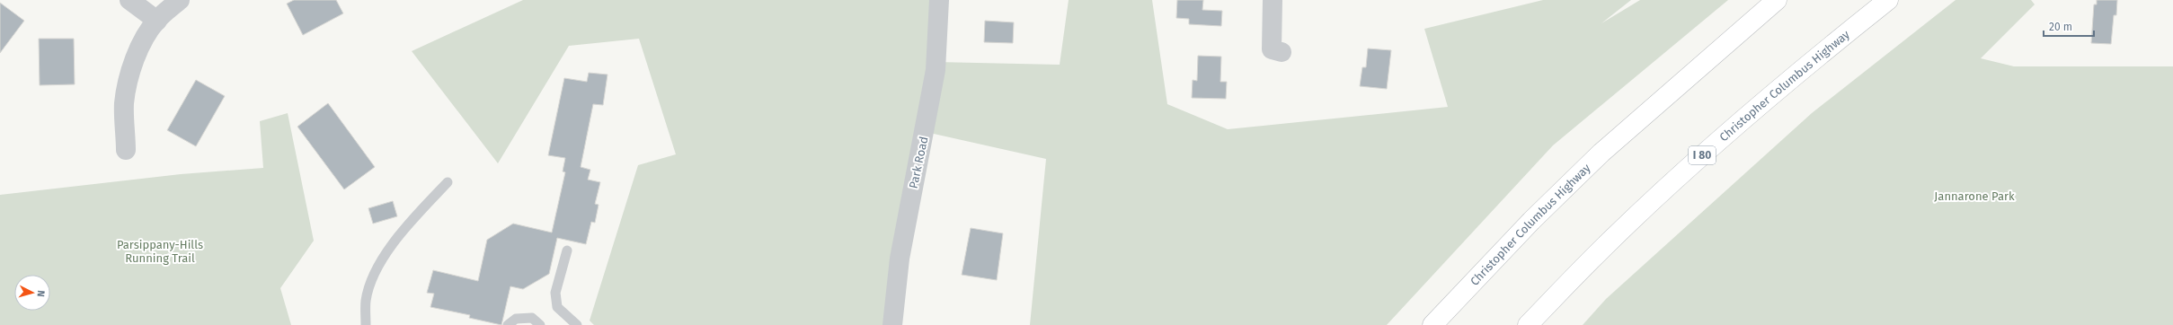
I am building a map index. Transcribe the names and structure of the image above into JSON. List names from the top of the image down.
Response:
{
  "streets": {
    "highway": ["Christopher Columbus Highway", "I 80"],
    "street": ["Park Road"]
  },
  "parks": ["Jannarone Park", "Parsippany-Hills Running Trail"],
  "scale_bar": "20 m",
  "north": "right"
}
